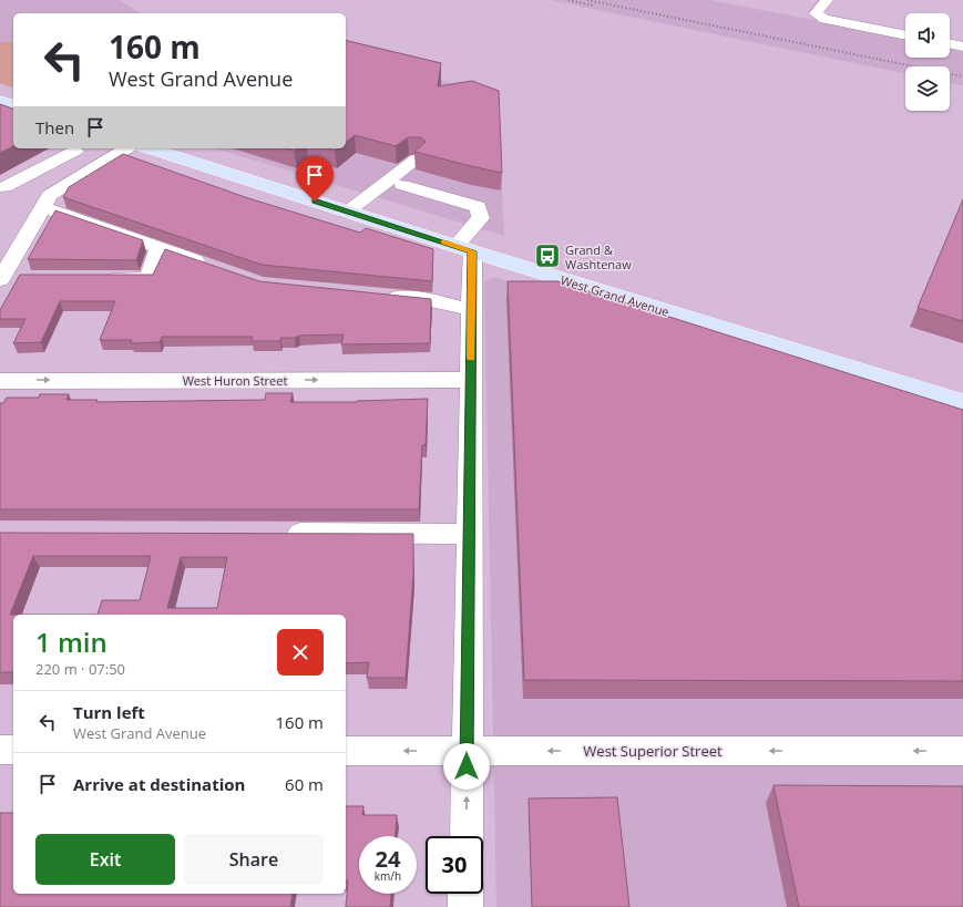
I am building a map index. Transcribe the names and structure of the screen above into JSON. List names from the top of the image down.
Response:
{
  "streets": {
    "main road": ["West Grand Avenue"],
    "street": ["West Huron Street", "West Superior Street"]
  },
  "one_way": ["West Superior Street"],
  "places": {
    "bus stop": ["Grand & Washtenaw"]
  },
  "page": {
    "turn": ["160 m", "West Grand Avenue"],
    "then": "Then",
    "heading": ["1 min", "220 m · 07:50"],
    "list": [
      {
        "name": "Turn left",
        "note": "West Grand Avenue",
        "value": "160 m"
      },
      {
        "name": "Arrive at destination",
        "value": "60 m"
      }
    ],
    "buttons": ["Exit", "Share"],
    "speed": "24 km/h",
    "limit": "30"
  }
}
